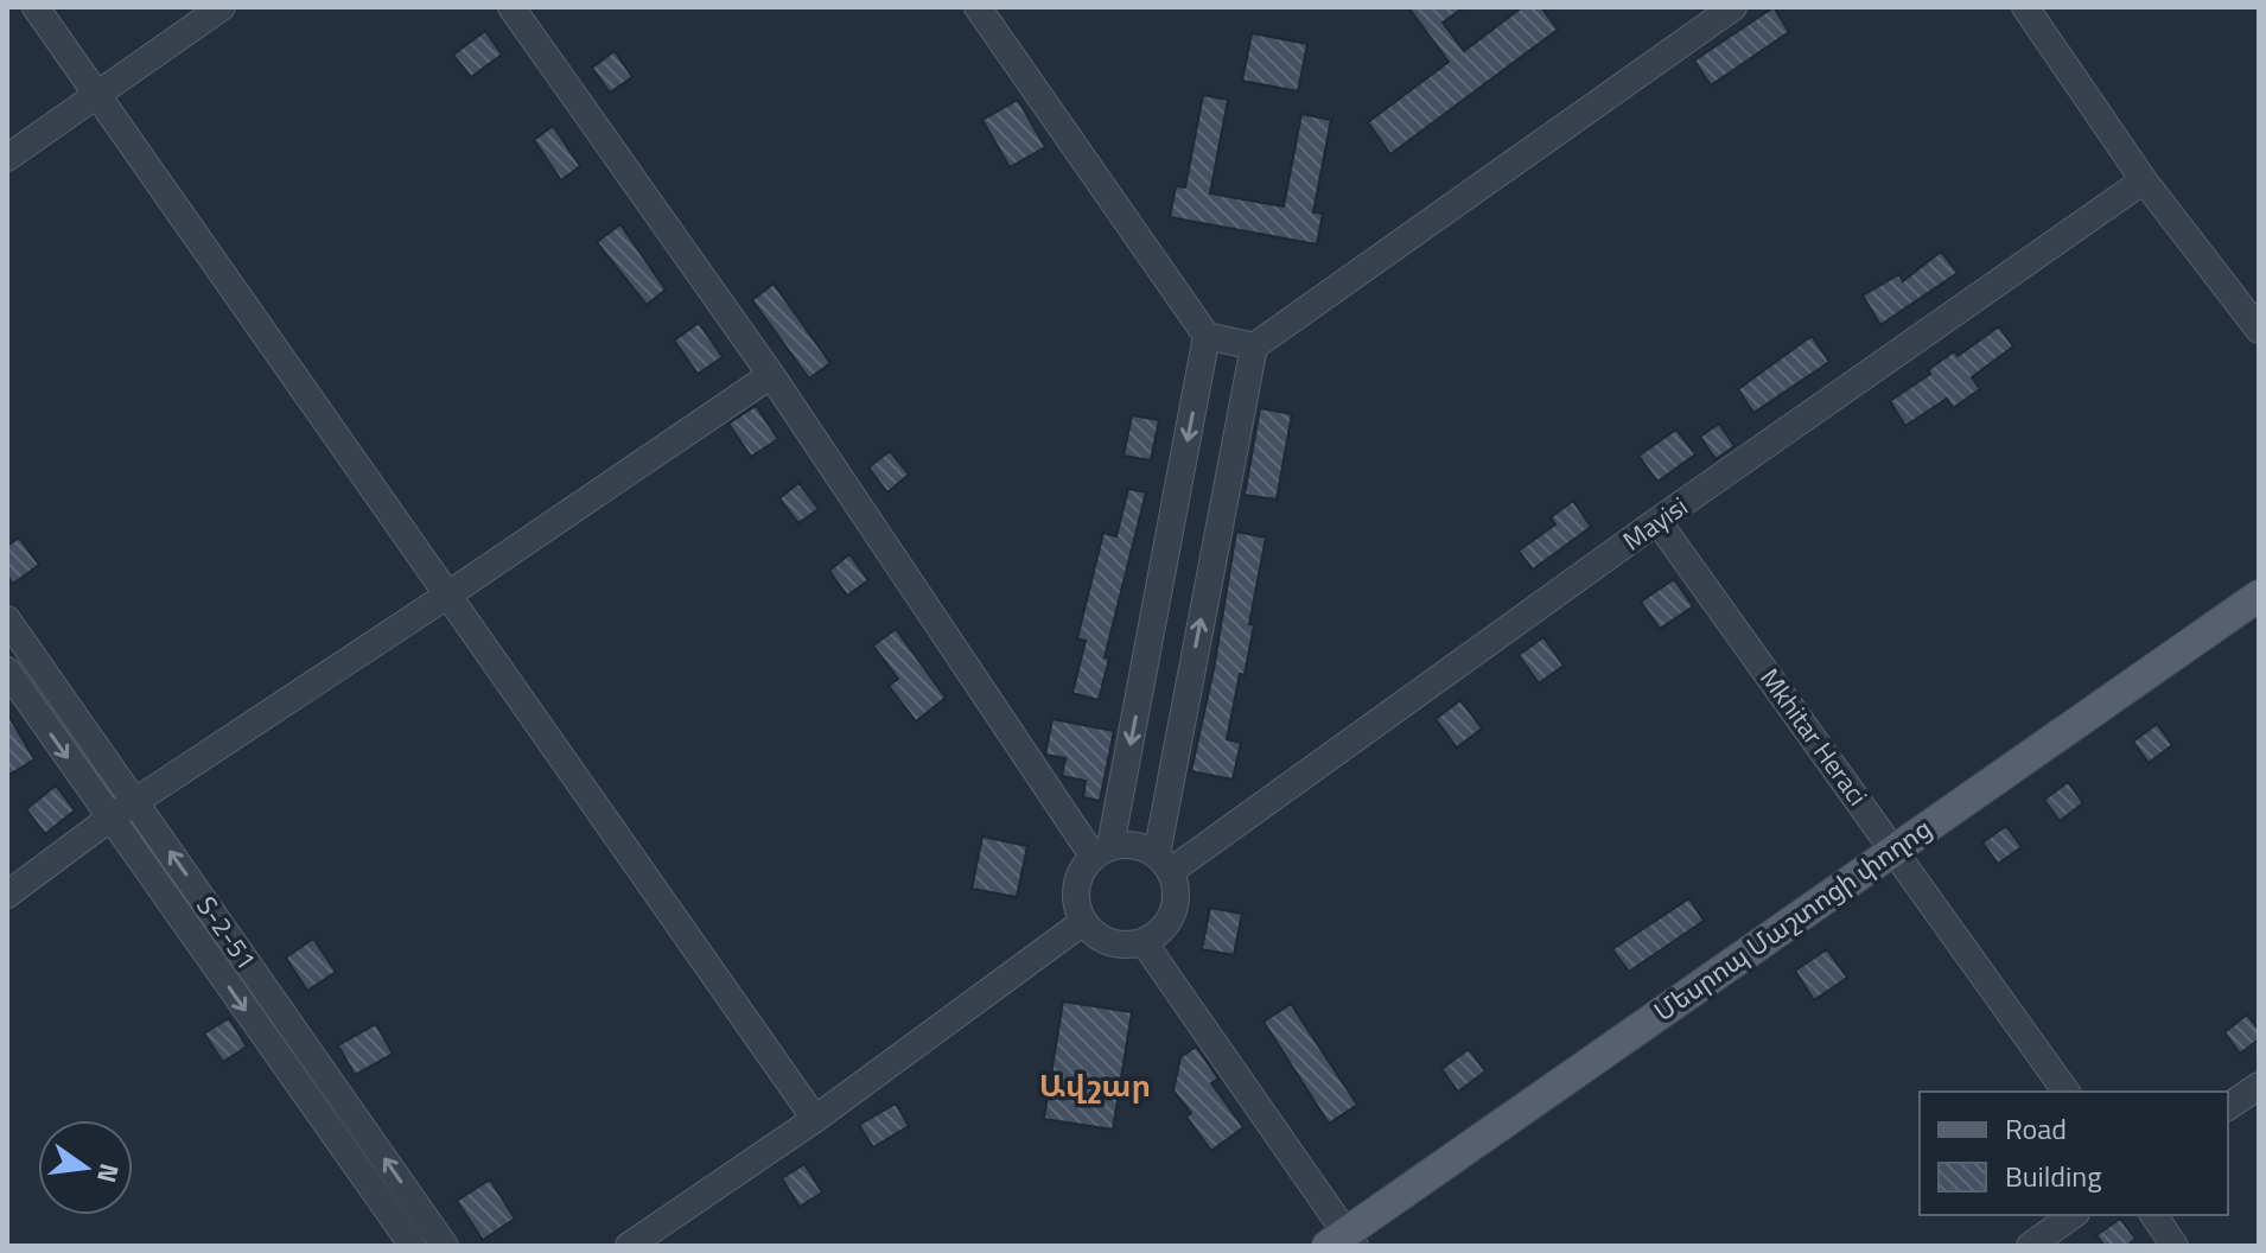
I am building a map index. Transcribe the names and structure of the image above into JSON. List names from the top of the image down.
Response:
{
  "streets": {
    "main road": ["Մեսրոպ Մաշտոցի փողոց"],
    "street": ["Mayisi", "Mkhitar Heraci", "Տ-2-51"]
  },
  "crossings": [
    ["Mayisi", "Mkhitar Heraci"],
    ["Mkhitar Heraci", "Մեսրոպ Մաշտոցի փողոց"]
  ],
  "districts": ["Ավշար"],
  "legend": ["Road", "Building"],
  "north": "right"
}
